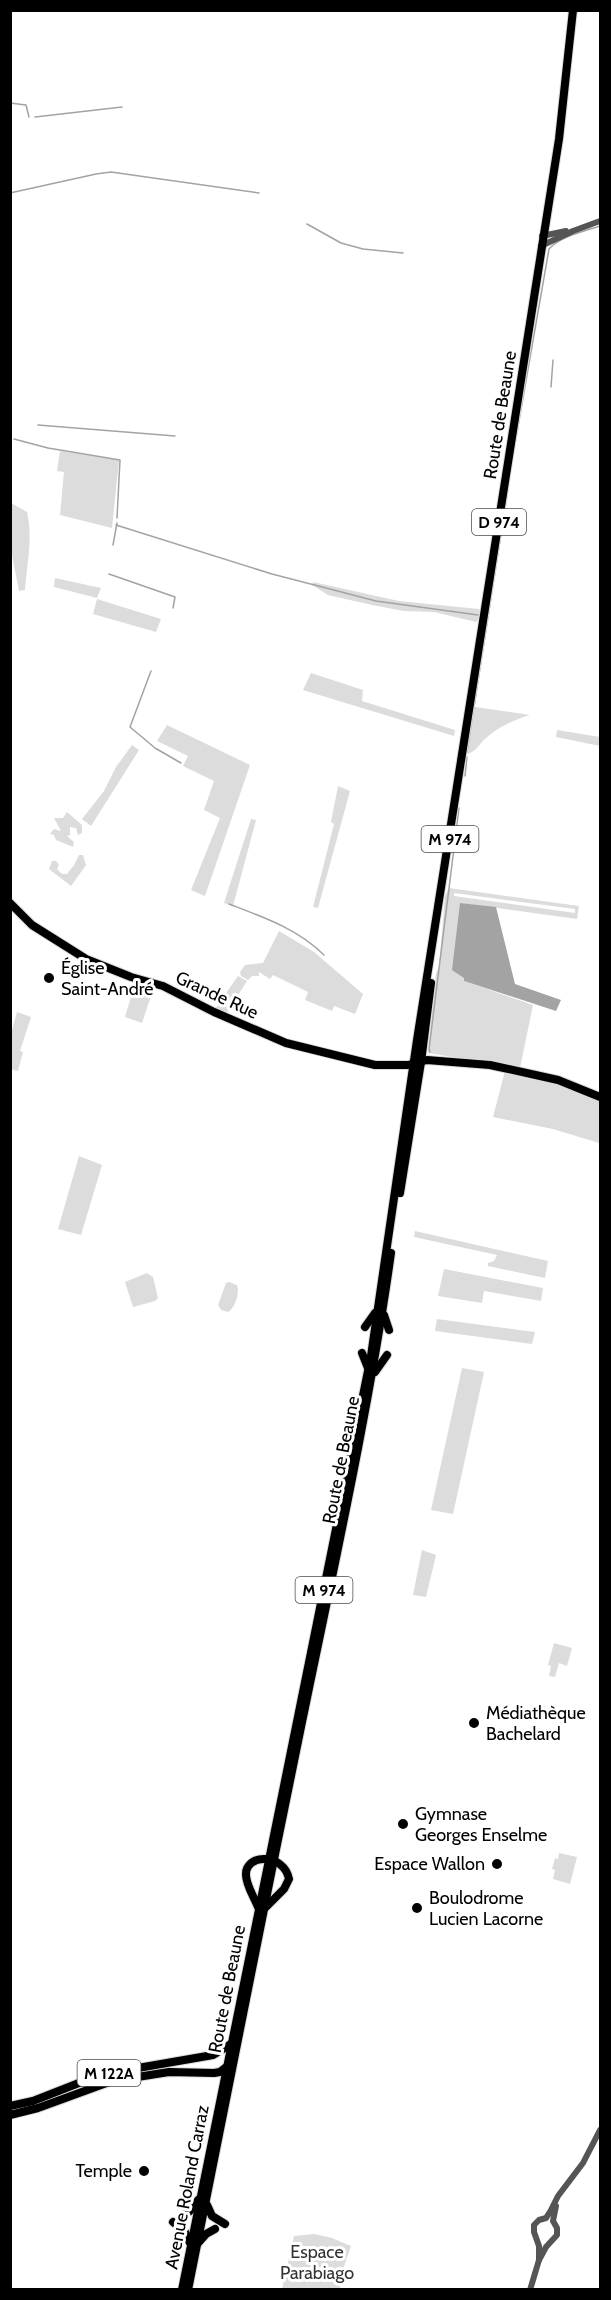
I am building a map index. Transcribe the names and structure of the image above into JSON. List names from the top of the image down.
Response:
{
  "streets": {
    "main road": [
      "Route de Beaune",
      "D 974",
      "M 974",
      "Grande Rue",
      "M 122A",
      "Avenue Roland Carraz"
    ]
  },
  "crossings": [
    ["Route de Beaune", "Grande Rue"],
    ["Route de Beaune", "M 122A"],
    ["Route de Beaune", "Avenue Roland Carraz"]
  ],
  "parks": ["Espace Parabiago"],
  "places": [
    "Église Saint-André",
    "Médiathèque Bachelard",
    "Gymnase Georges Enselme",
    "Espace Wallon",
    "Boulodrome Lucien Lacorne",
    "Temple"
  ]
}
